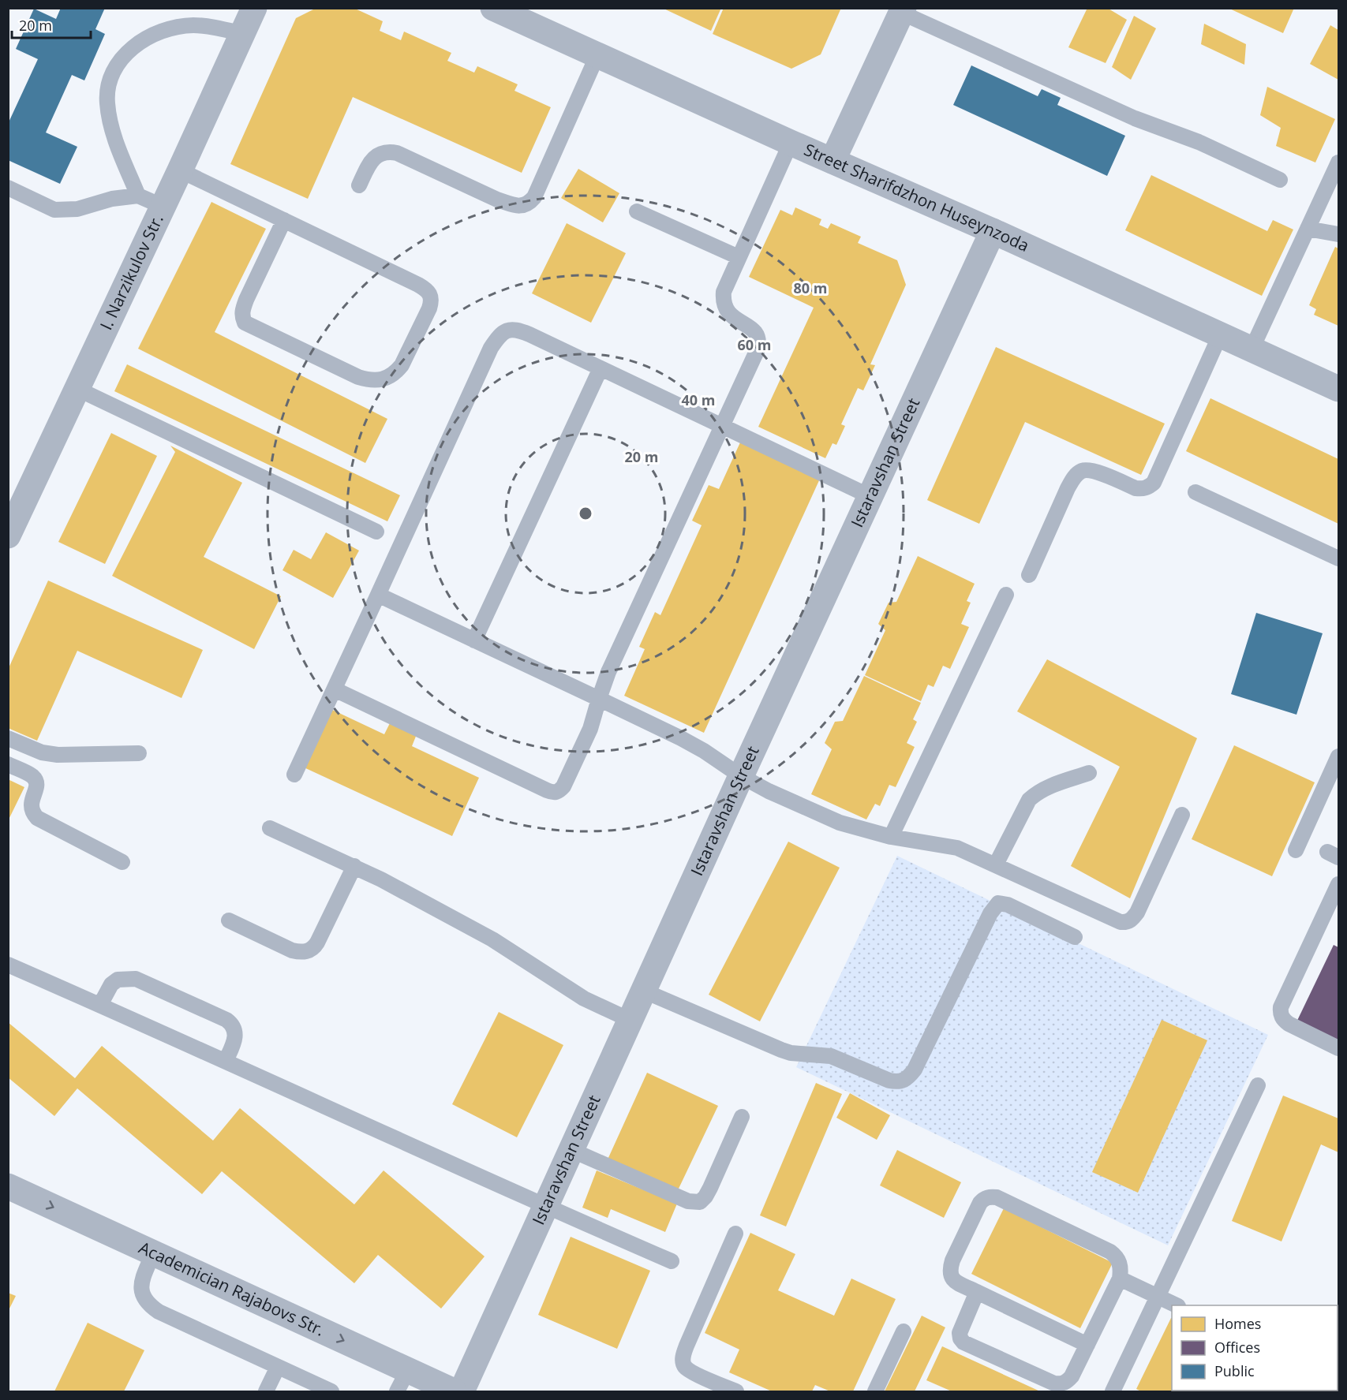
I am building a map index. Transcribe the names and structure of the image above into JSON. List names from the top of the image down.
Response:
{
  "streets": {
    "street": [
      "Street Sharifdzhon Huseynzoda",
      "I. Narzikulov Str.",
      "Istaravshan Street",
      "Academician Rajabovs Str."
    ]
  },
  "crossings": [
    ["Street Sharifdzhon Huseynzoda", "Istaravshan Street"]
  ],
  "one_way": ["Academician Rajabovs Str."],
  "legend": ["Homes", "Offices", "Public"],
  "scale_bar": "20 m",
  "rings": [
    "80 m",
    "60 m",
    "40 m",
    "20 m"
  ]
}
